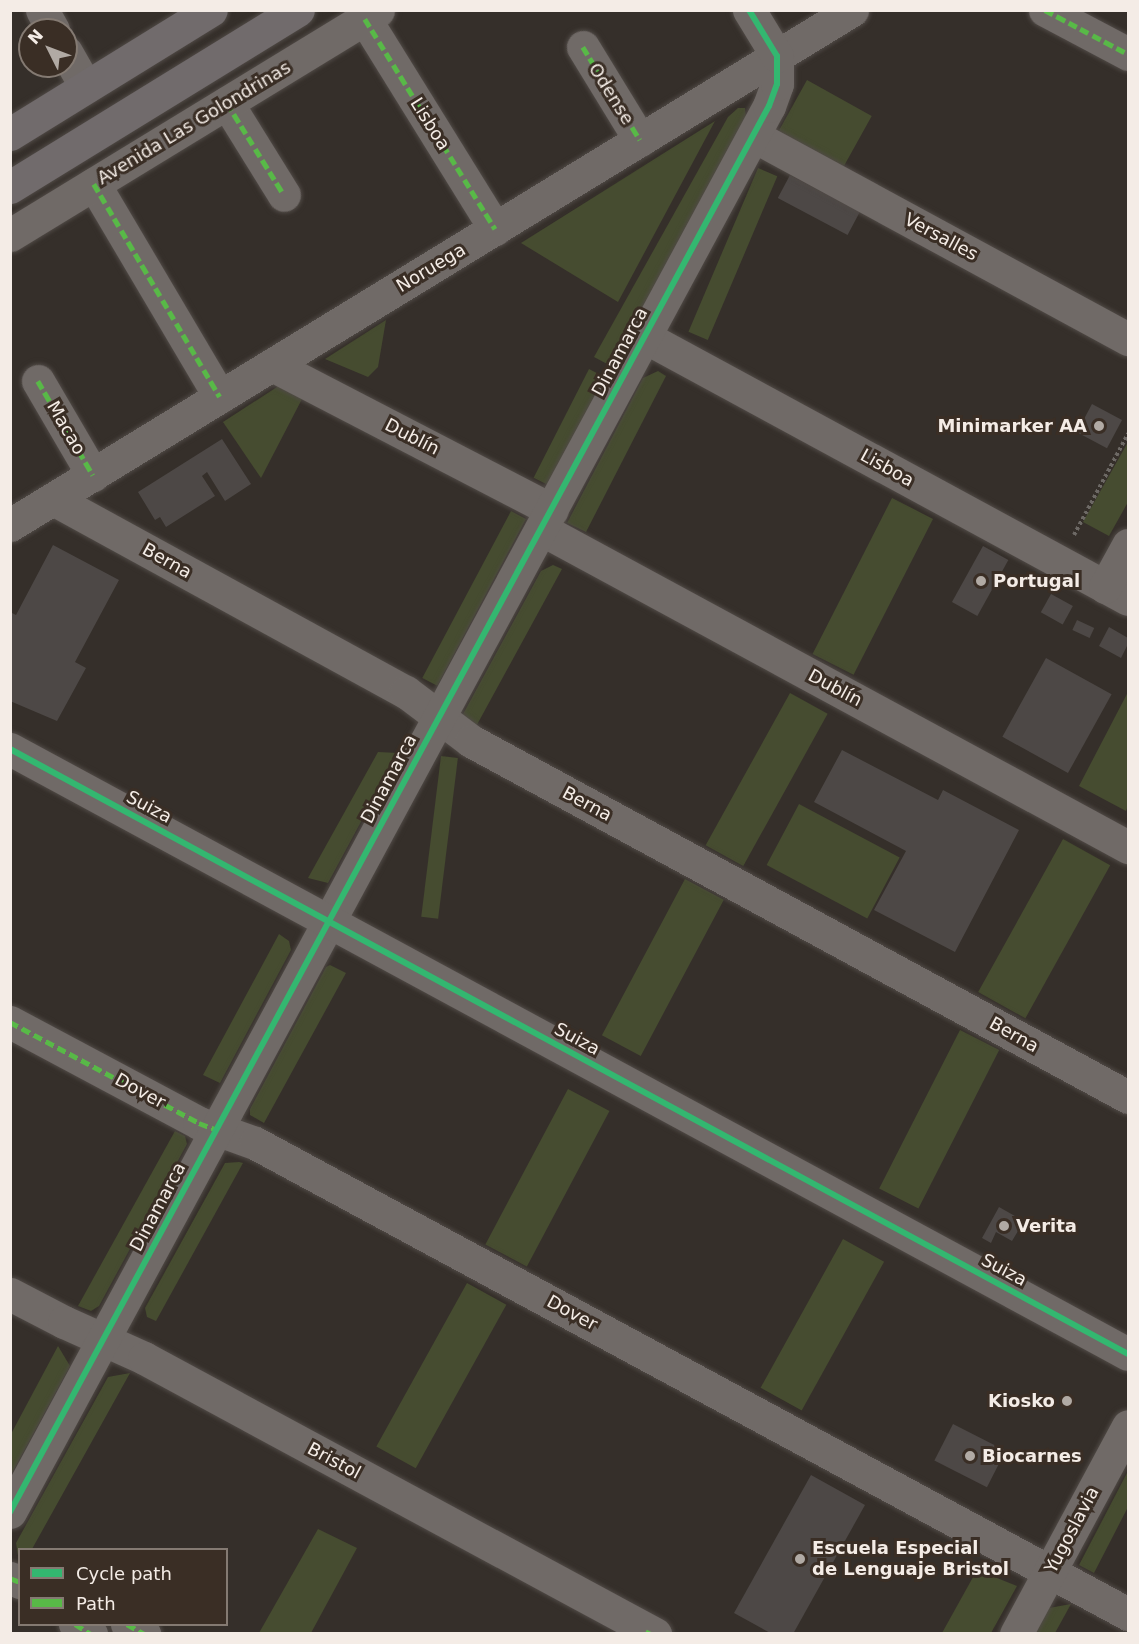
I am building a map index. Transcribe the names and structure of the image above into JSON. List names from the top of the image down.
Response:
{
  "streets": {
    "street": [
      "Odense",
      "Avenida Las Golondrinas",
      "Lisboa",
      "Versalles",
      "Noruega",
      "Dinamarca",
      "Macao",
      "Dublín",
      "Berna",
      "Suiza",
      "Dover",
      "Bristol",
      "Yugoslavia"
    ]
  },
  "crossings": [
    ["Odense", "Noruega"],
    ["Avenida Las Golondrinas", "Lisboa"],
    ["Lisboa", "Noruega"],
    ["Lisboa", "Dinamarca"],
    ["Versalles", "Dinamarca"],
    ["Noruega", "Dinamarca"],
    ["Noruega", "Macao"],
    ["Noruega", "Dublín"],
    ["Noruega", "Berna"],
    ["Dinamarca", "Dublín"],
    ["Dinamarca", "Berna"],
    ["Dinamarca", "Suiza"],
    ["Dinamarca", "Dover"],
    ["Dinamarca", "Bristol"],
    ["Dover", "Yugoslavia"]
  ],
  "places": [
    "Minimarker AA",
    "Portugal",
    "Verita",
    "Kiosko",
    "Biocarnes",
    "Escuela Especial de Lenguaje Bristol"
  ],
  "legend": ["Cycle path", "Path"],
  "north": "top left"
}
